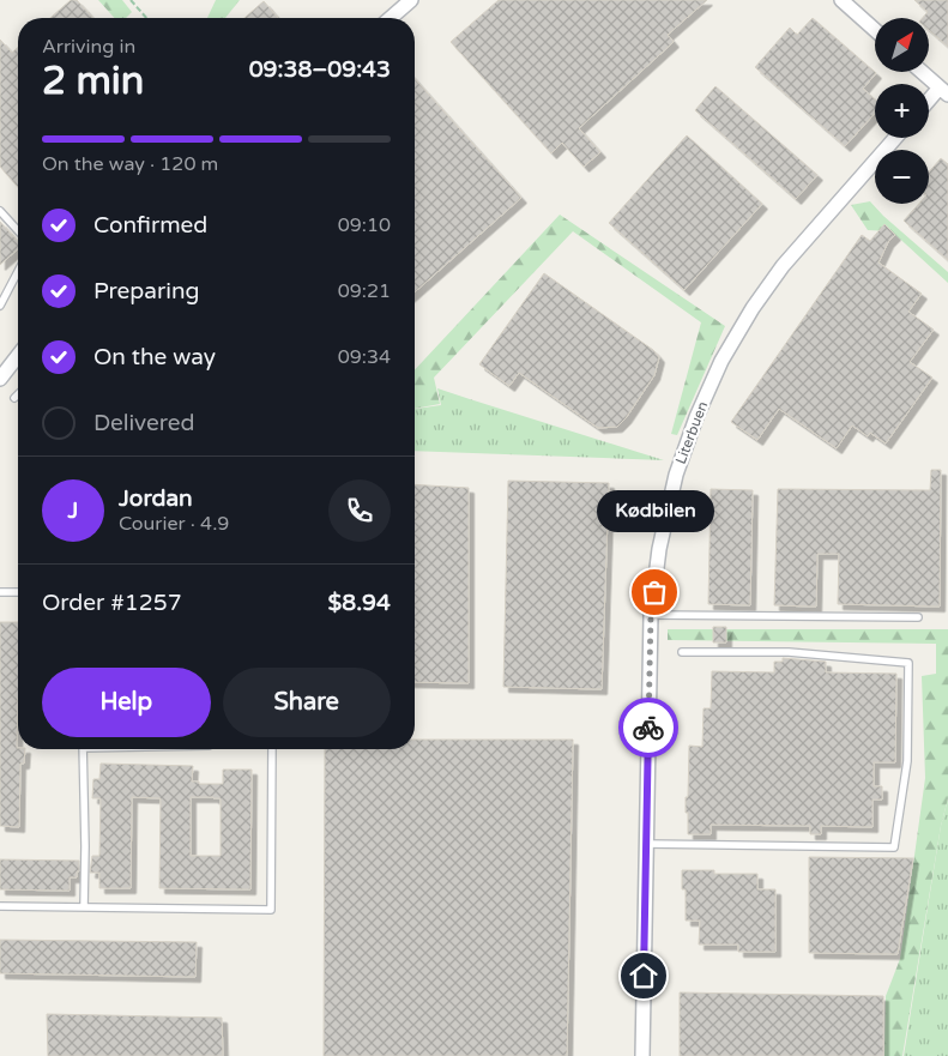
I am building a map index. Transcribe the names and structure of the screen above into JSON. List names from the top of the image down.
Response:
{
  "streets": {
    "street": ["Literbuen"]
  },
  "places": ["Kødbilen"],
  "north": "top right",
  "page": {
    "map_buttons": ["+", "−"],
    "heading": ["2 min", "Arriving in", "09:38–09:43"],
    "panel": [
      "Jordan",
      "Courier · 4.9",
      "Order #1257",
      "$8.94"
    ],
    "bar": "On the way · 120 m",
    "list": [
      ["Confirmed", "09:10"],
      ["Preparing", "09:21"],
      ["On the way", "09:34"],
      "Delivered"
    ],
    "round": "J",
    "bubble": "Kødbilen",
    "buttons": ["Help", "Share"]
  }
}
